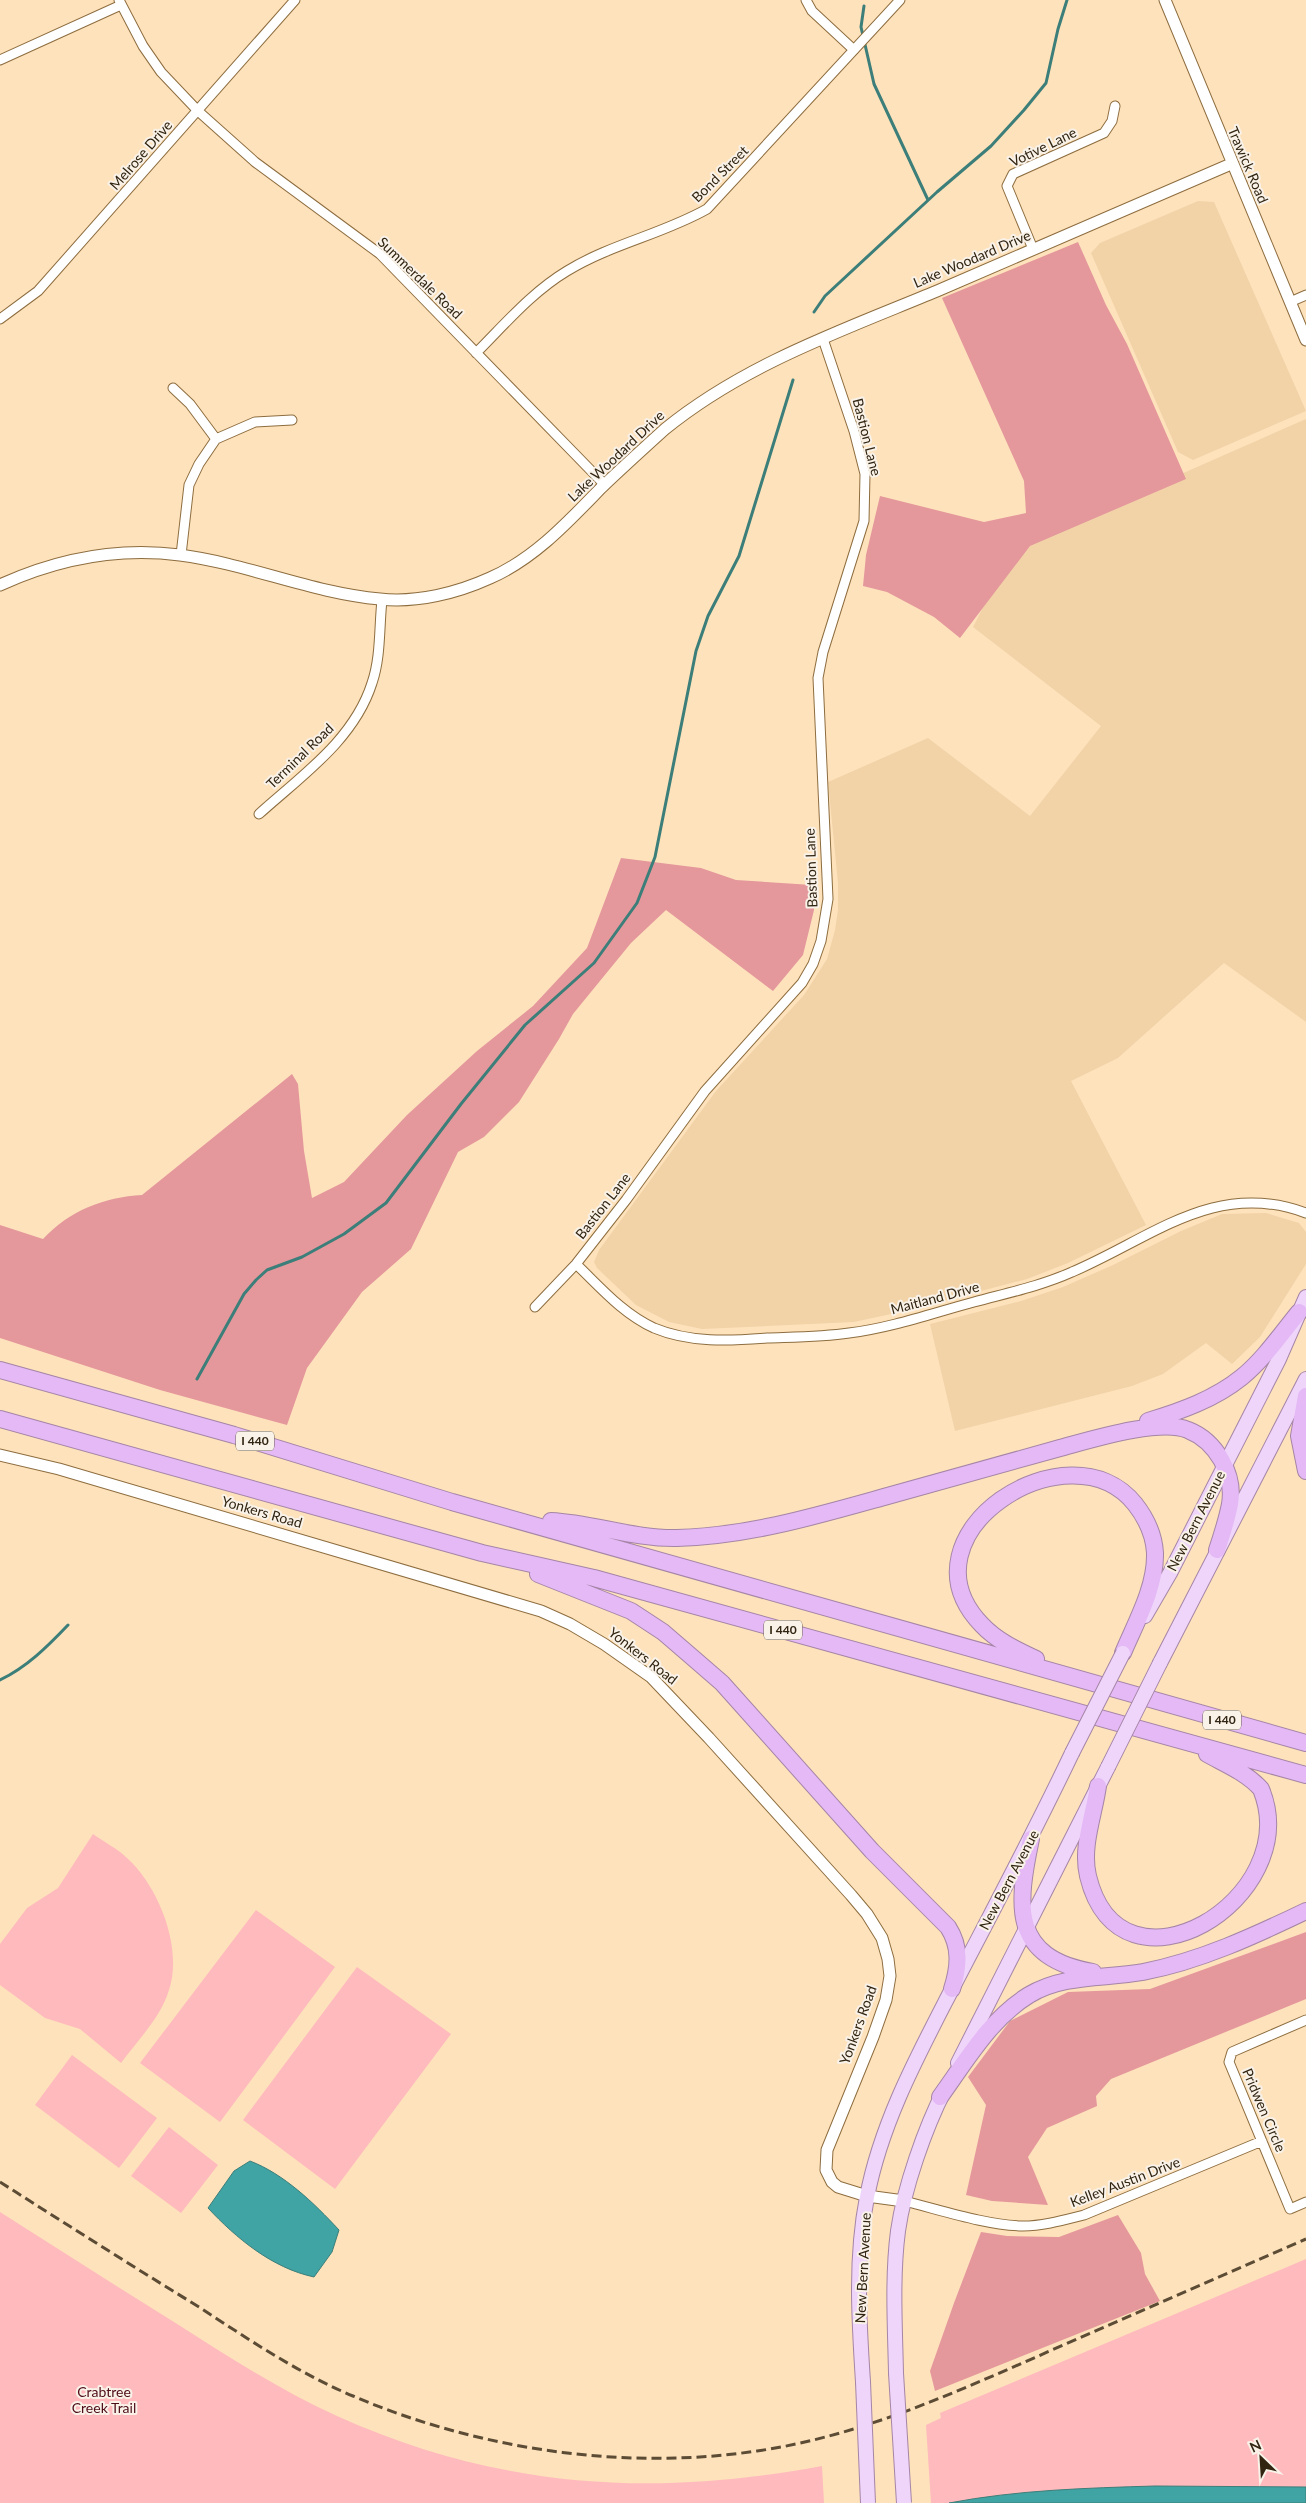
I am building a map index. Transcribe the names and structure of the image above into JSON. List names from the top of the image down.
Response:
{
  "streets": {
    "highway": ["I 440"],
    "main road": ["New Bern Avenue"],
    "street": [
      "Votive Lane",
      "Melrose Drive",
      "Trawick Road",
      "Bond Street",
      "Lake Woodard Drive",
      "Summerdale Road",
      "Bastion Lane",
      "Terminal Road",
      "Maitland Drive",
      "Yonkers Road",
      "Pridwen Circle",
      "Kelley Austin Drive"
    ]
  },
  "crossings": [
    ["Votive Lane", "Lake Woodard Drive"],
    ["Melrose Drive", "Summerdale Road"],
    ["Trawick Road", "Lake Woodard Drive"],
    ["Bond Street", "Summerdale Road"],
    ["Lake Woodard Drive", "Summerdale Road"],
    ["Lake Woodard Drive", "Bastion Lane"],
    ["Lake Woodard Drive", "Terminal Road"],
    ["Bastion Lane", "Maitland Drive"],
    ["Yonkers Road", "New Bern Avenue"],
    ["Yonkers Road", "Kelley Austin Drive"],
    ["Pridwen Circle", "Kelley Austin Drive"]
  ],
  "parks": ["Crabtree Creek Trail"],
  "north": "top left"
}
